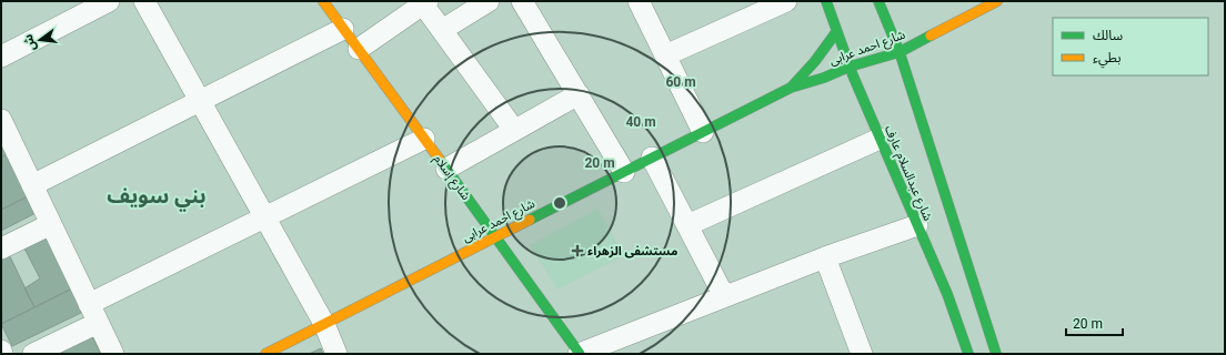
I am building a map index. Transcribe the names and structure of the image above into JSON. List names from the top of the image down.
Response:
{
  "streets": {
    "main road": ["شارع احمد عرابى", "شارع عبدالسلام عارف", "شارع إسلام"]
  },
  "crossings": [
    ["شارع احمد عرابى", "شارع عبدالسلام عارف"],
    ["شارع احمد عرابى", "شارع إسلام"]
  ],
  "districts": ["بني سويف"],
  "places": {
    "health": ["مستشفى الزهراء"]
  },
  "legend": ["سالك", "بطيء"],
  "scale_bar": "20 m",
  "north": "left",
  "rings": ["60 m", "40 m", "20 m"]
}
